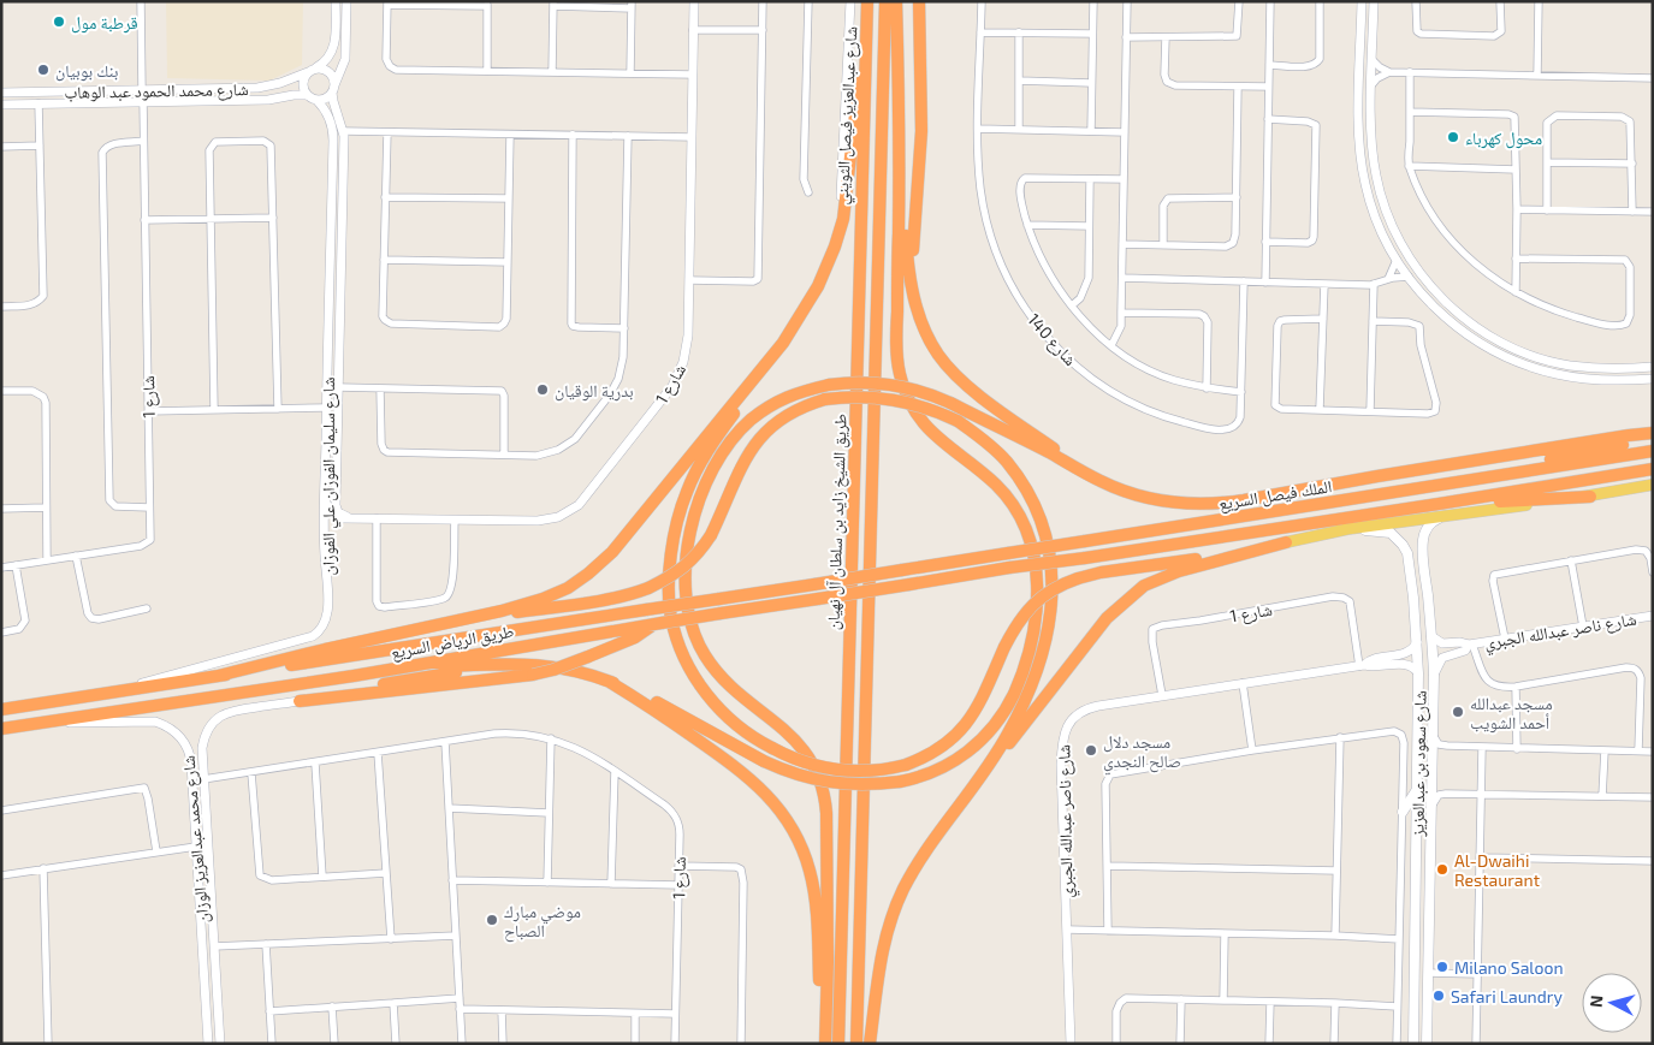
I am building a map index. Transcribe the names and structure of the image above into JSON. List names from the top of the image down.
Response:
{
  "streets": {
    "highway": ["الملك فيصل السريع", "طريق الشيخ زايد بن سلطان آل نهيان", "طريق الرياض السريع"],
    "main road": ["شارع سعود بن عبدالعزيز"],
    "street": [
      "شارع محمد الحمود عبد الوهاب",
      "شارع عبدالعزيز فيصل الثويني",
      "شارع 140",
      "شارع 1",
      "شارع سليمان الفوزان علي الفوزان",
      "شارع ناصر عبدالله الجبري",
      "شارع محمد عبدالعزيز الوزان"
    ]
  },
  "crossings": [
    ["شارع محمد الحمود عبد الوهاب", "شارع 1"],
    ["شارع محمد الحمود عبد الوهاب", "شارع سليمان الفوزان علي الفوزان"],
    ["شارع 1", "شارع ناصر عبدالله الجبري"],
    ["شارع 1", "شارع محمد عبدالعزيز الوزان"],
    ["شارع سليمان الفوزان علي الفوزان", "طريق الرياض السريع"],
    ["الملك فيصل السريع", "طريق الرياض السريع"],
    ["الملك فيصل السريع", "شارع سعود بن عبدالعزيز"],
    ["شارع ناصر عبدالله الجبري", "شارع سعود بن عبدالعزيز"],
    ["طريق الرياض السريع", "شارع محمد عبدالعزيز الوزان"]
  ],
  "places": [
    "قرطبة مول",
    "بنك بوبيان",
    "محول كهرباء",
    "بدرية الوقيان",
    "مسجد عبدالله أحمد الشويب",
    "مسجد دلال صالح النجدي",
    "Al-Dwaihi Restaurant",
    "موضي مبارك الصباح",
    "Milano Saloon",
    "Safari Laundry"
  ],
  "north": "left"
}
